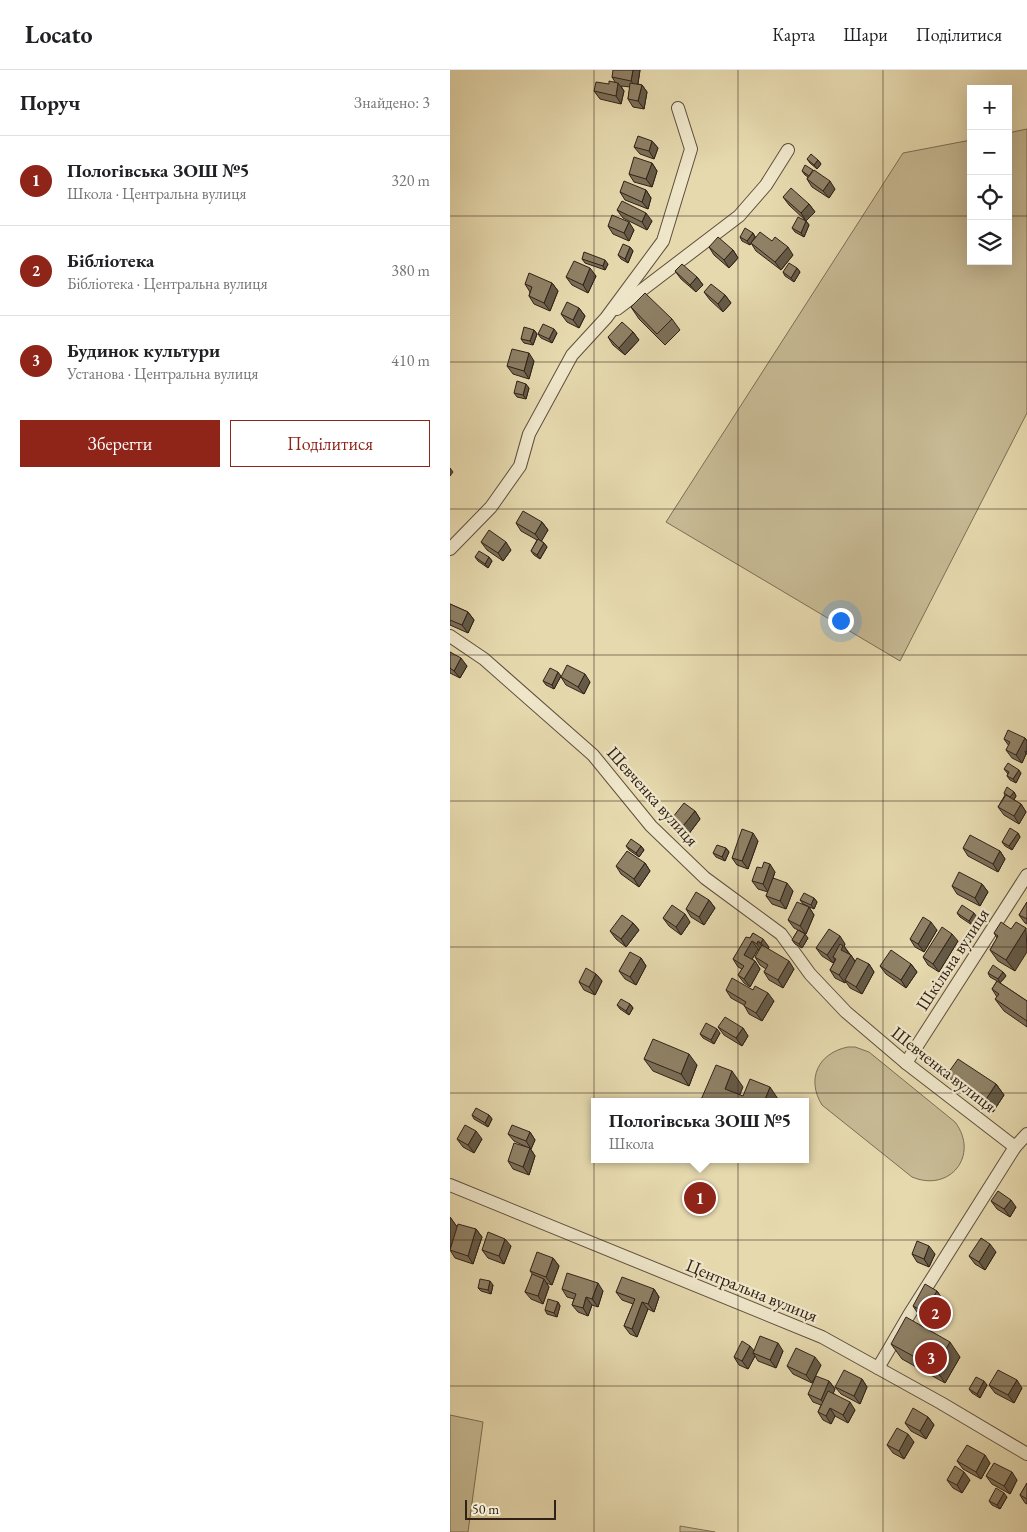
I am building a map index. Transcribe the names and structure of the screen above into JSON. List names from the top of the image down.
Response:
{
  "streets": {
    "street": ["Шевченка вулиця", "Шкільна вулиця", "Центральна вулиця"]
  },
  "crossings": [
    ["Шевченка вулиця", "Шкільна вулиця"]
  ],
  "scale_bar": "50 m",
  "page": {
    "header": "Locato",
    "nav": ["Карта", "Шари", "Поділитися"],
    "heading": ["Поруч", "Знайдено: 3"],
    "map_buttons": ["+", "−"],
    "list": [
      {
        "mark": "1",
        "name": "Пологівська ЗОШ №5",
        "note": "Школа · Центральна вулиця",
        "value": "320 m"
      },
      {
        "mark": "2",
        "name": "Бібліотека",
        "note": "Бібліотека · Центральна вулиця",
        "value": "380 m"
      },
      {
        "mark": "3",
        "name": "Будинок культури",
        "note": "Установа · Центральна вулиця",
        "value": "410 m"
      }
    ],
    "buttons": ["Зберегти", "Поділитися"],
    "popup": ["Пологівська ЗОШ №5", "Школа"],
    "pins": ["1", "2", "3"],
    "scale": "50 m"
  }
}
